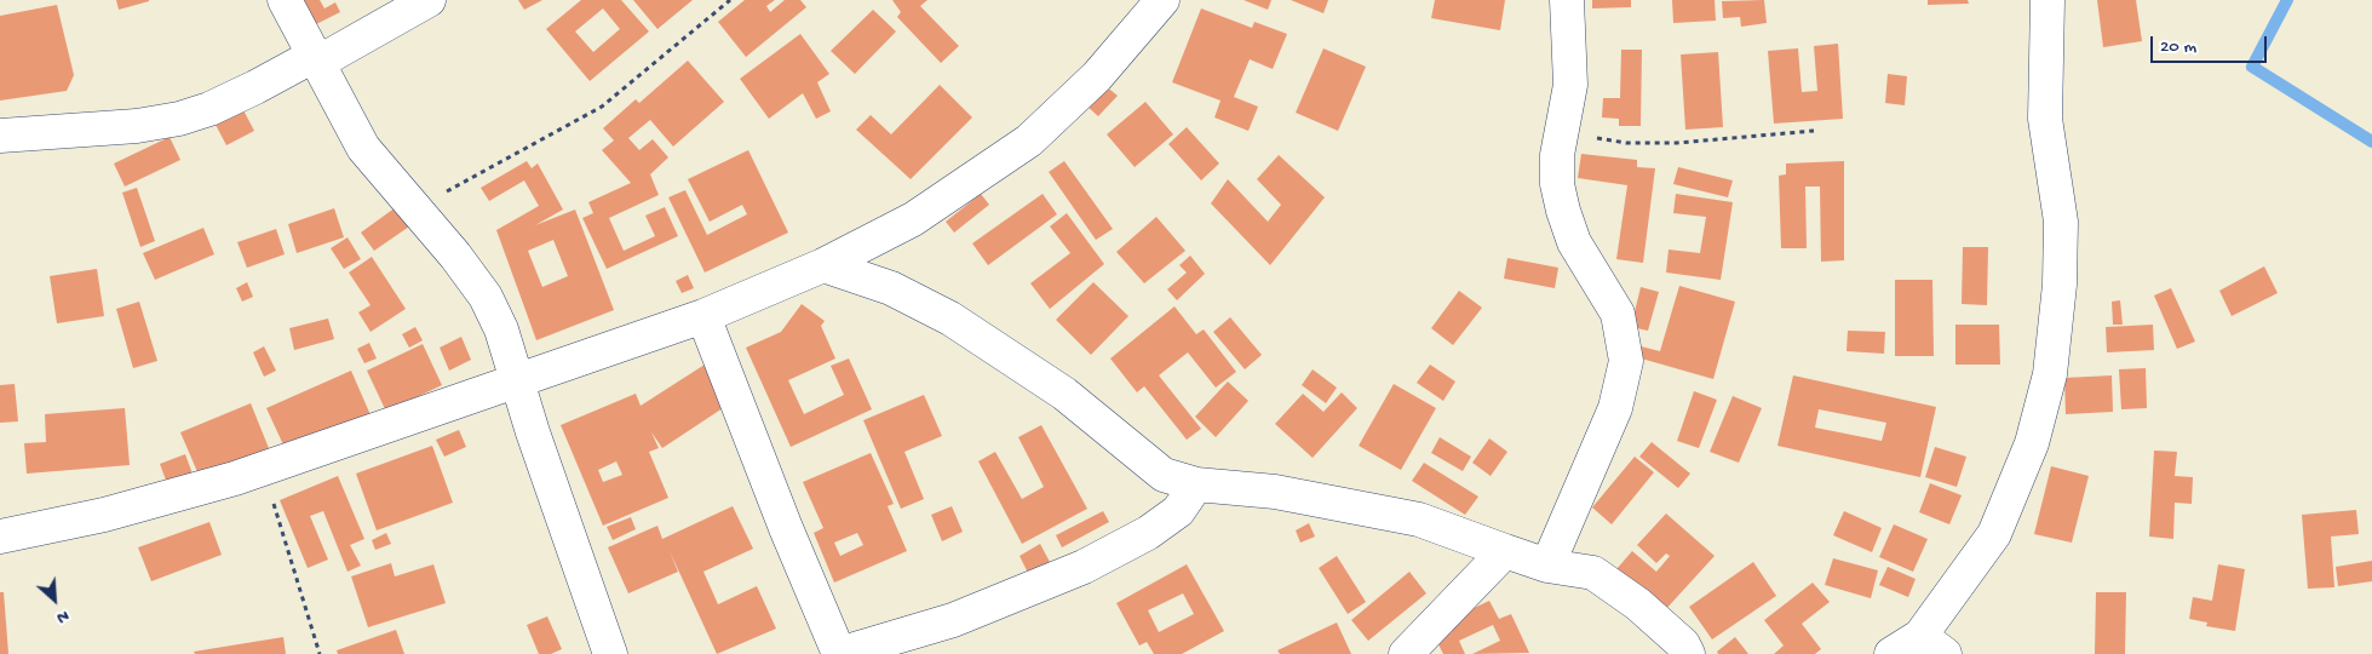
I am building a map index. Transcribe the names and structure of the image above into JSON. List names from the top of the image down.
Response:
{
  "scale_bar": "20 m",
  "north": "bottom right"
}
